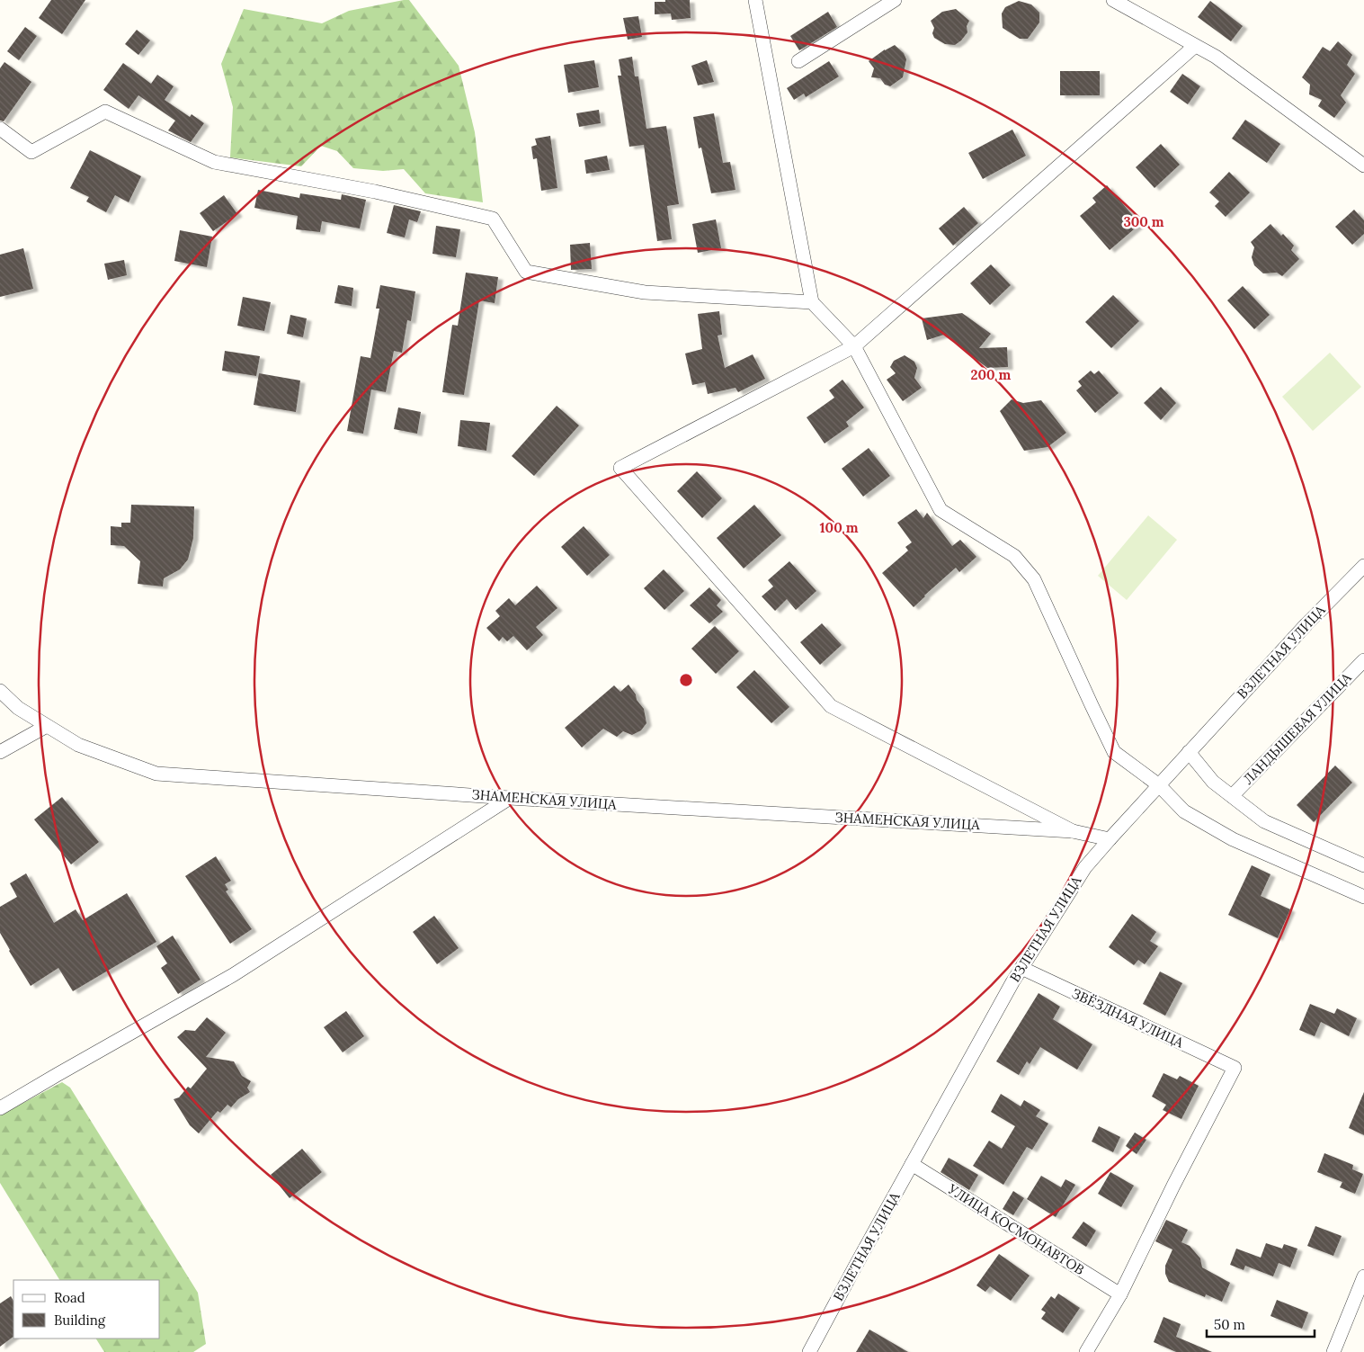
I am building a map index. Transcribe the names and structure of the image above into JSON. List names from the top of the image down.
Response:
{
  "streets": {
    "street": [
      "ВЗЛЕТНАЯ УЛИЦА",
      "ЛАНДЫШЕВАЯ УЛИЦА",
      "ЗНАМЕНСКАЯ УЛИЦА",
      "ЗВЁЗДНАЯ УЛИЦА",
      "УЛИЦА КОСМОНАВТОВ"
    ]
  },
  "crossings": [
    ["ВЗЛЕТНАЯ УЛИЦА", "ЗНАМЕНСКАЯ УЛИЦА"],
    ["ВЗЛЕТНАЯ УЛИЦА", "ЗВЁЗДНАЯ УЛИЦА"],
    ["ВЗЛЕТНАЯ УЛИЦА", "УЛИЦА КОСМОНАВТОВ"],
    ["ЗВЁЗДНАЯ УЛИЦА", "УЛИЦА КОСМОНАВТОВ"]
  ],
  "legend": ["Road", "Building"],
  "scale_bar": "50 m",
  "rings": ["300 m", "200 m", "100 m"]
}
